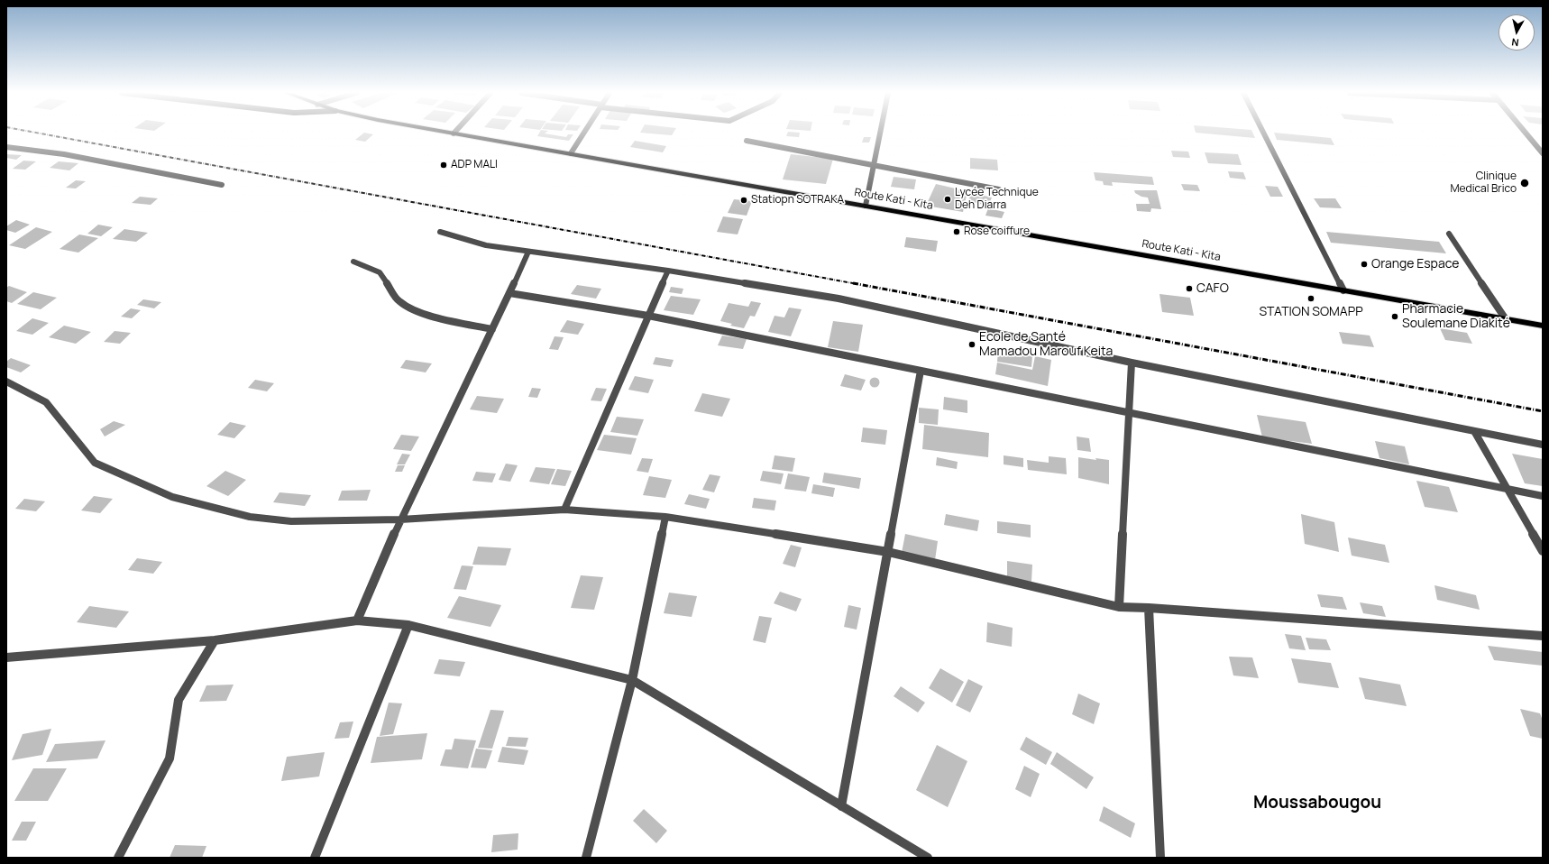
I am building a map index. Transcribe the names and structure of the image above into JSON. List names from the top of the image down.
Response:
{
  "streets": {
    "main road": ["Route Kati - Kita"]
  },
  "districts": ["Moussabougou"],
  "places": [
    "ADP MALI",
    "Clinique Medical Brico",
    "Lycée Technique Deh Diarra",
    "Statiopn SOTRAKA",
    "Rose coiffure",
    "Orange Espace",
    "CAFO",
    "STATION SOMAPP",
    "Pharmacie Soulemane Diakité",
    "Ecole de Santé Mamadou Marouf Keita"
  ],
  "north": "bottom"
}
